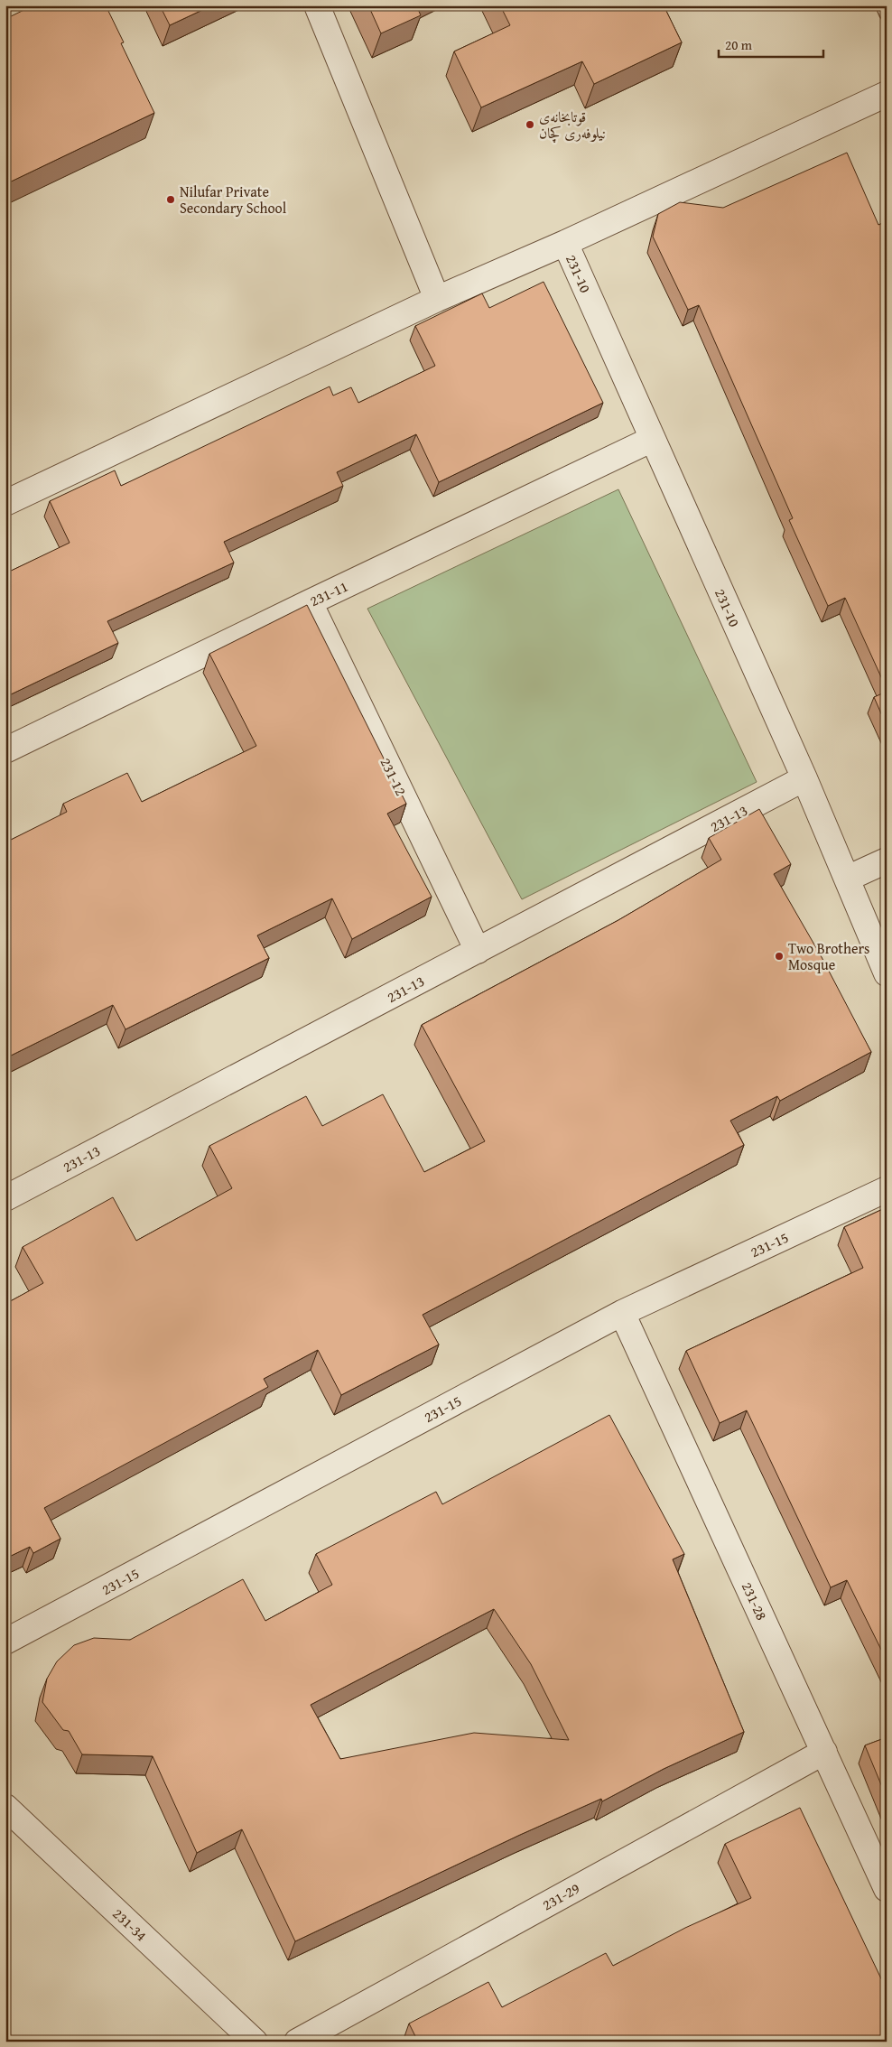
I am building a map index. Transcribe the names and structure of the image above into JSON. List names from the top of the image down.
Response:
{
  "streets": {
    "street": [
      "231-10",
      "231-11",
      "231-12",
      "231-13",
      "231-15",
      "231-28",
      "231-29",
      "231-34"
    ]
  },
  "crossings": [
    ["231-10", "231-11"],
    ["231-10", "231-13"],
    ["231-11", "231-12"],
    ["231-12", "231-13"],
    ["231-15", "231-28"],
    ["231-28", "231-29"]
  ],
  "places": ["قوتابخانەی نیلوفەری کچان", "Nilufar Private Secondary School", "Two Brothers Mosque"],
  "scale_bar": "20 m"
}
